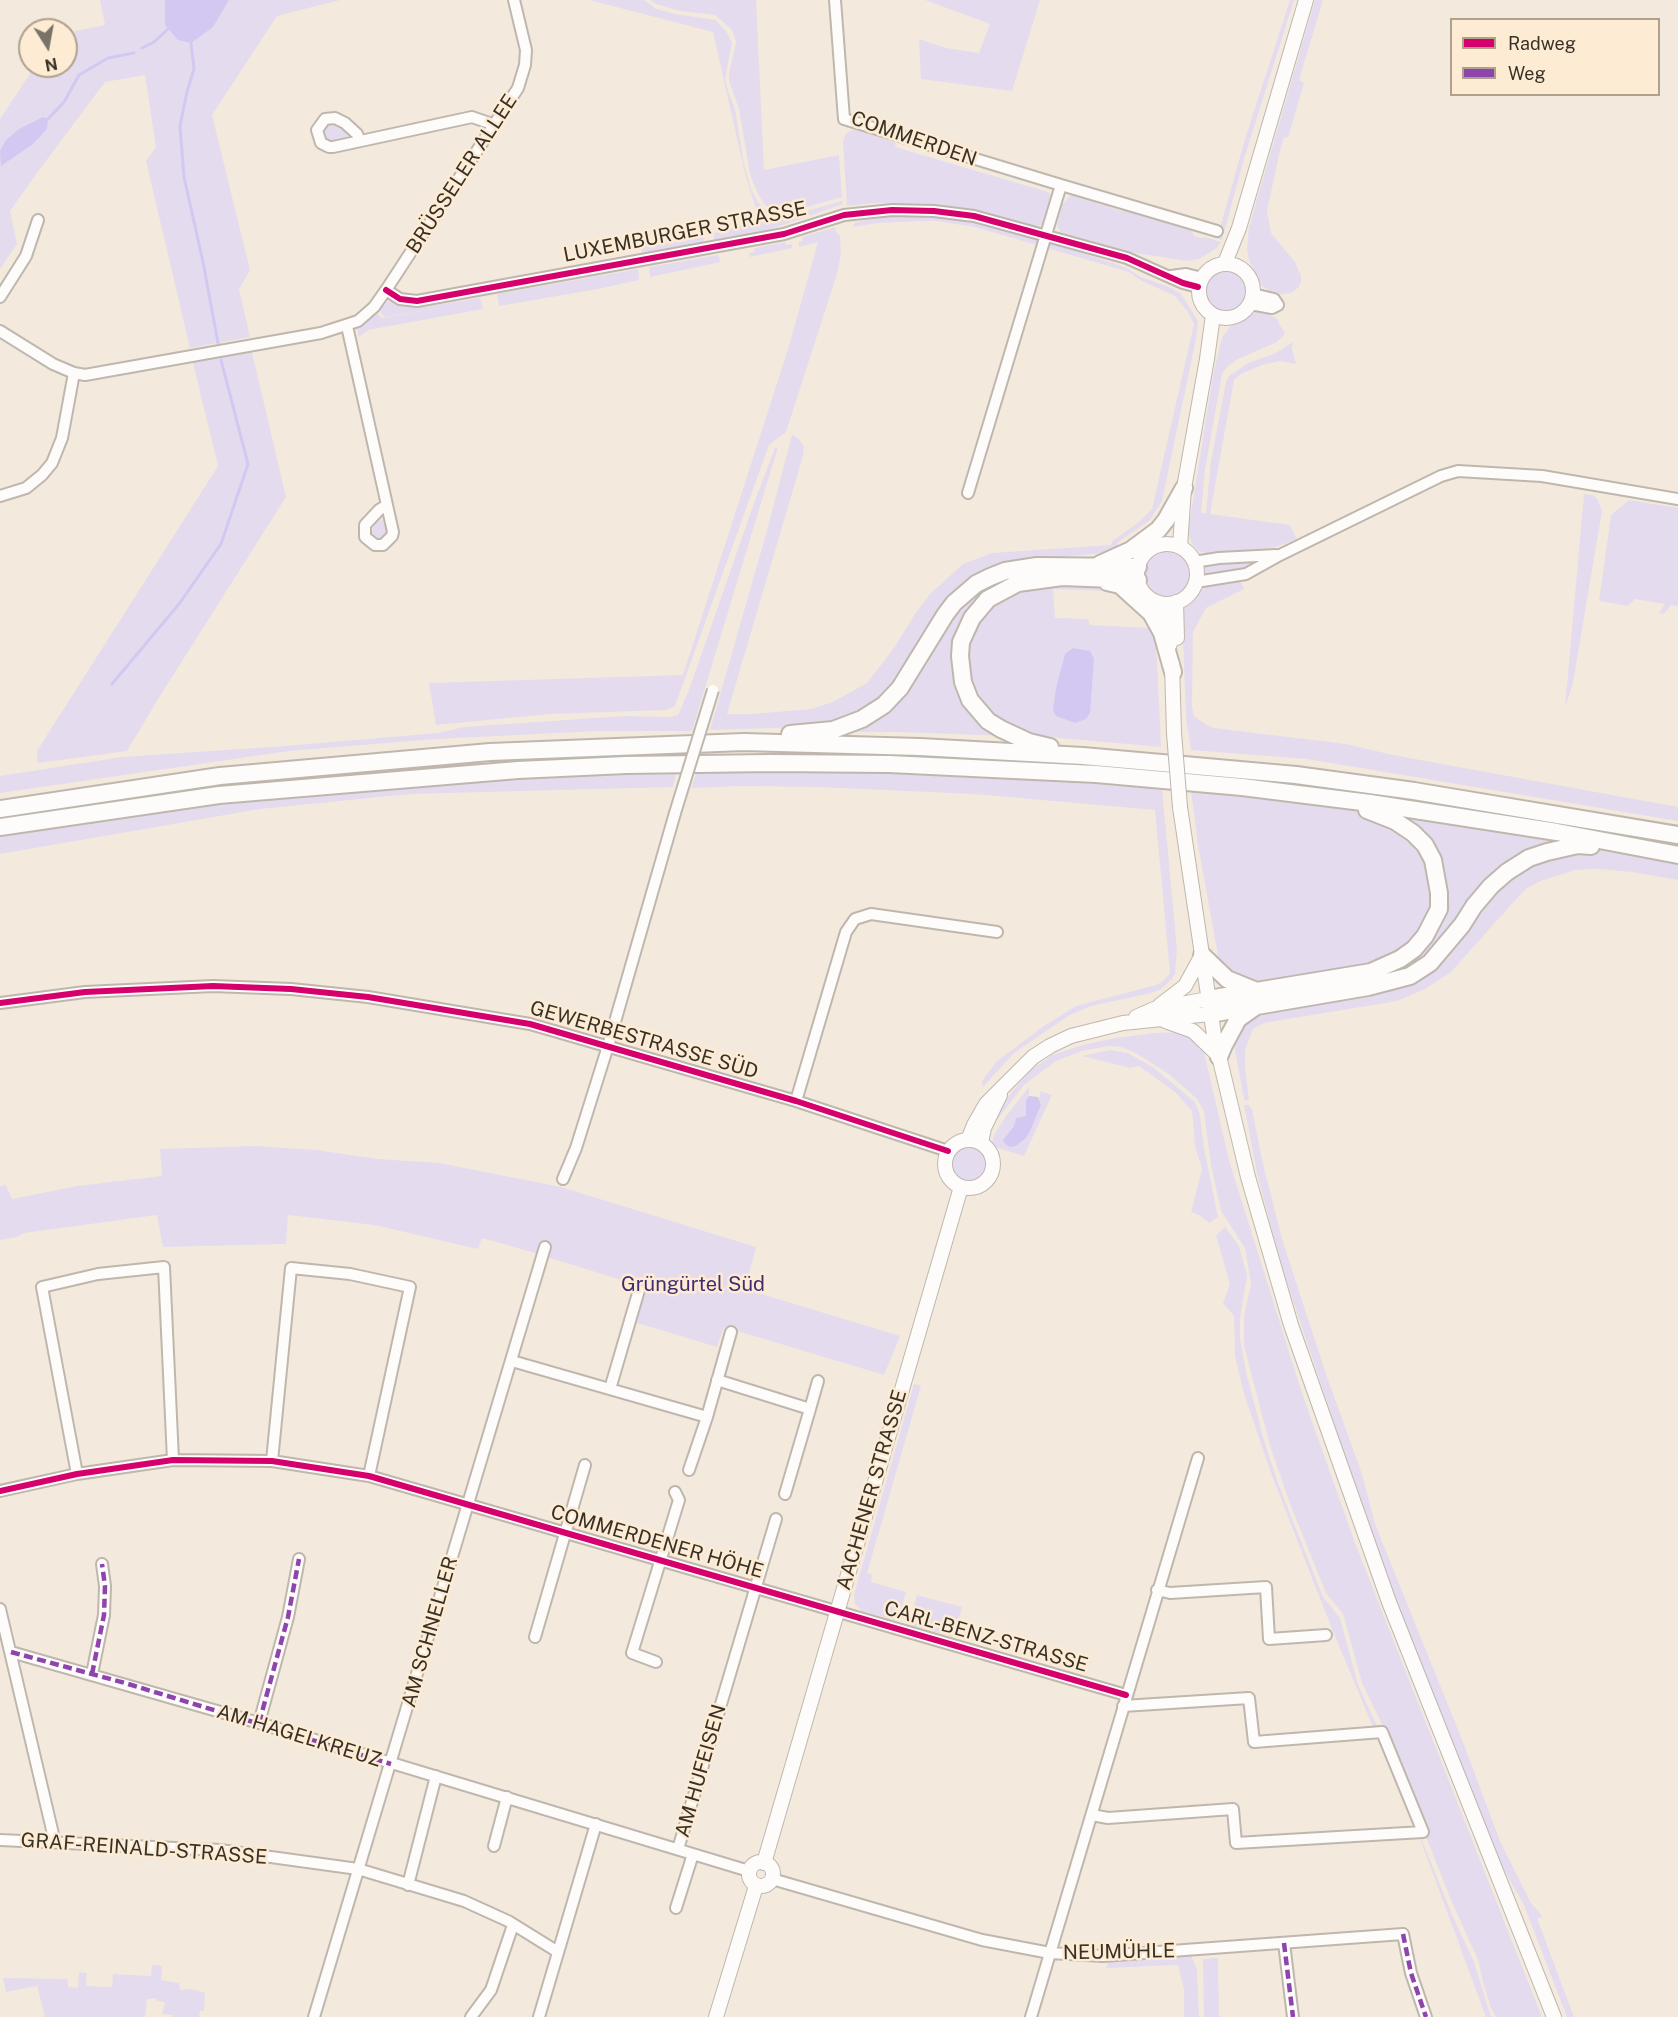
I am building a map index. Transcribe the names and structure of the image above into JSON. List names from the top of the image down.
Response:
{
  "streets": {
    "main road": ["AACHENER STRASSE"],
    "street": [
      "COMMERDEN",
      "BRÜSSELER ALLEE",
      "LUXEMBURGER STRASSE",
      "GEWERBESTRASSE SÜD",
      "COMMERDENER HÖHE",
      "AM SCHNELLER",
      "CARL-BENZ-STRASSE",
      "AM HAGELKREUZ",
      "AM HUFEISEN",
      "GRAF-REINALD-STRASSE",
      "NEUMÜHLE"
    ]
  },
  "crossings": [
    ["BRÜSSELER ALLEE", "LUXEMBURGER STRASSE"],
    ["GEWERBESTRASSE SÜD", "AACHENER STRASSE"],
    ["AACHENER STRASSE", "COMMERDENER HÖHE"],
    ["AACHENER STRASSE", "CARL-BENZ-STRASSE"],
    ["AACHENER STRASSE", "AM HAGELKREUZ"],
    ["AACHENER STRASSE", "NEUMÜHLE"],
    ["COMMERDENER HÖHE", "AM SCHNELLER"],
    ["COMMERDENER HÖHE", "CARL-BENZ-STRASSE"],
    ["COMMERDENER HÖHE", "AM HUFEISEN"],
    ["AM SCHNELLER", "AM HAGELKREUZ"],
    ["AM SCHNELLER", "GRAF-REINALD-STRASSE"],
    ["AM HAGELKREUZ", "AM HUFEISEN"],
    ["AM HAGELKREUZ", "NEUMÜHLE"]
  ],
  "parks": ["Grüngürtel Süd"],
  "legend": ["Radweg", "Weg"],
  "north": "bottom"
}
